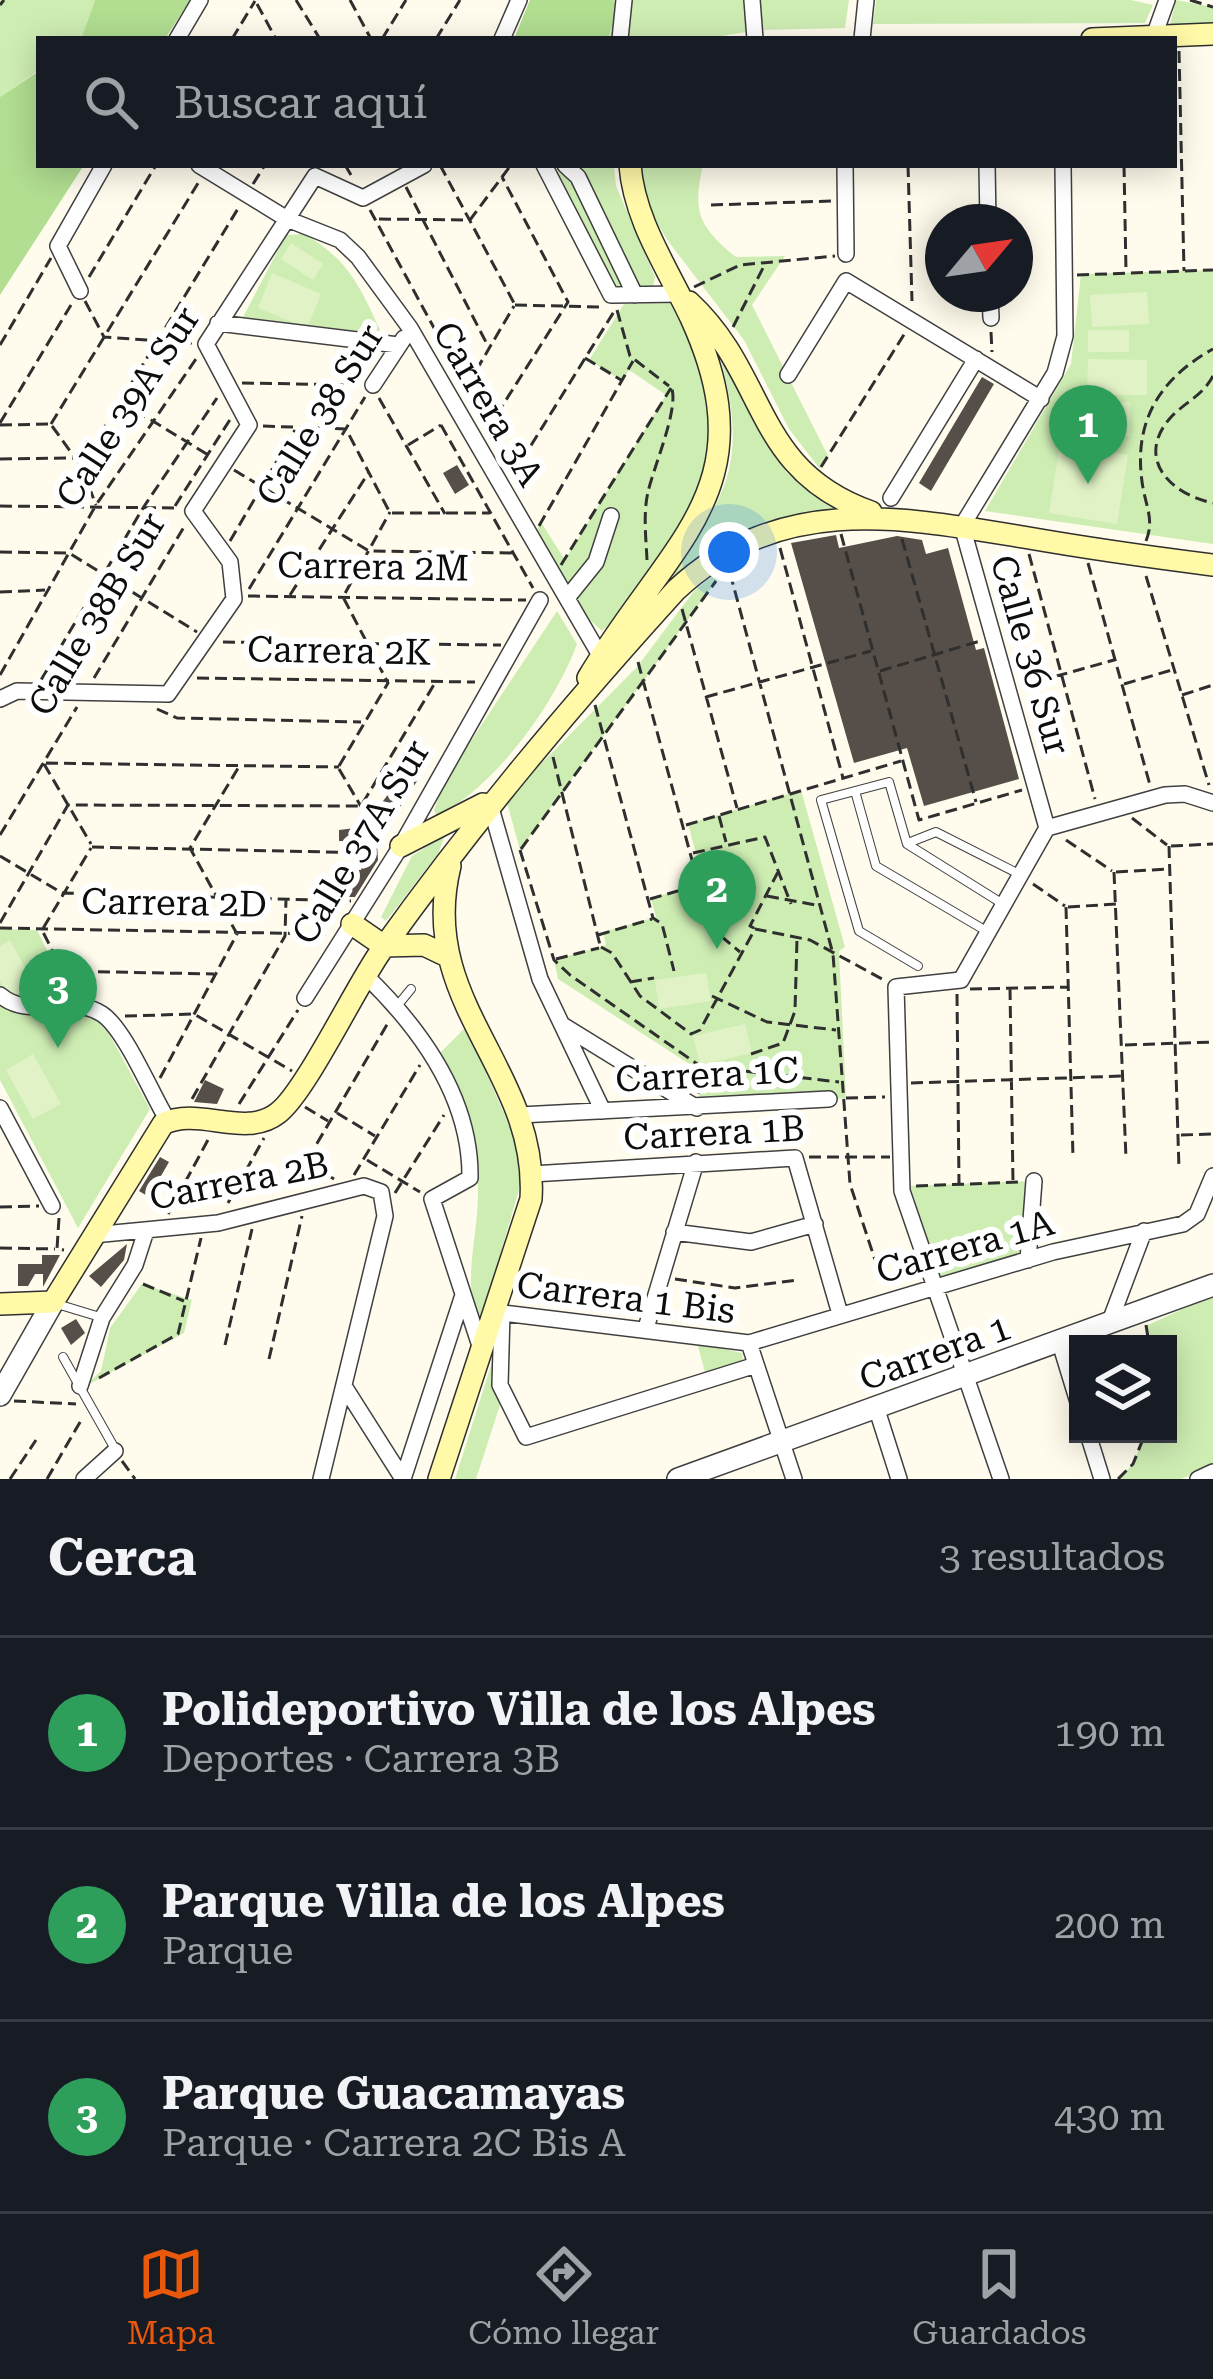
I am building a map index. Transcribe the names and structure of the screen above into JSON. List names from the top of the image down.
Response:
{
  "streets": {
    "main road": ["Calle 37A Sur"],
    "street": [
      "Carrera 3A",
      "Calle 39A Sur",
      "Calle 38 Sur",
      "Carrera 2M",
      "Calle 38B Sur",
      "Calle 36 Sur",
      "Carrera 1C",
      "Carrera 1B",
      "Carrera 2B",
      "Carrera 1A",
      "Carrera 1 Bis",
      "Carrera 1"
    ],
    "path": ["Carrera 2K", "Carrera 2D"]
  },
  "crossings": [
    ["Carrera 3A", "Calle 39A Sur"],
    ["Carrera 3A", "Calle 38 Sur"],
    ["Calle 38 Sur", "Carrera 2M"],
    ["Carrera 2M", "Calle 38B Sur"],
    ["Carrera 2M", "Calle 37A Sur"],
    ["Carrera 2K", "Calle 37A Sur"],
    ["Calle 37A Sur", "Carrera 2D"],
    ["Calle 37A Sur", "Carrera 2B"],
    ["Carrera 1A", "Carrera 1 Bis"]
  ],
  "north": "top right",
  "page": {
    "search": "Buscar aquí",
    "pins": ["1", "2", "3"],
    "heading": ["Cerca", "3 resultados"],
    "list": [
      {
        "mark": "1",
        "name": "Polideportivo Villa de los Alpes",
        "note": "Deportes · Carrera 3B",
        "value": "190 m"
      },
      {
        "mark": "2",
        "name": "Parque Villa de los Alpes",
        "note": "Parque",
        "value": "200 m"
      },
      {
        "mark": "3",
        "name": "Parque Guacamayas",
        "note": "Parque · Carrera 2C Bis A",
        "value": "430 m"
      }
    ],
    "nav": ["Mapa", "Cómo llegar", "Guardados"]
  }
}
